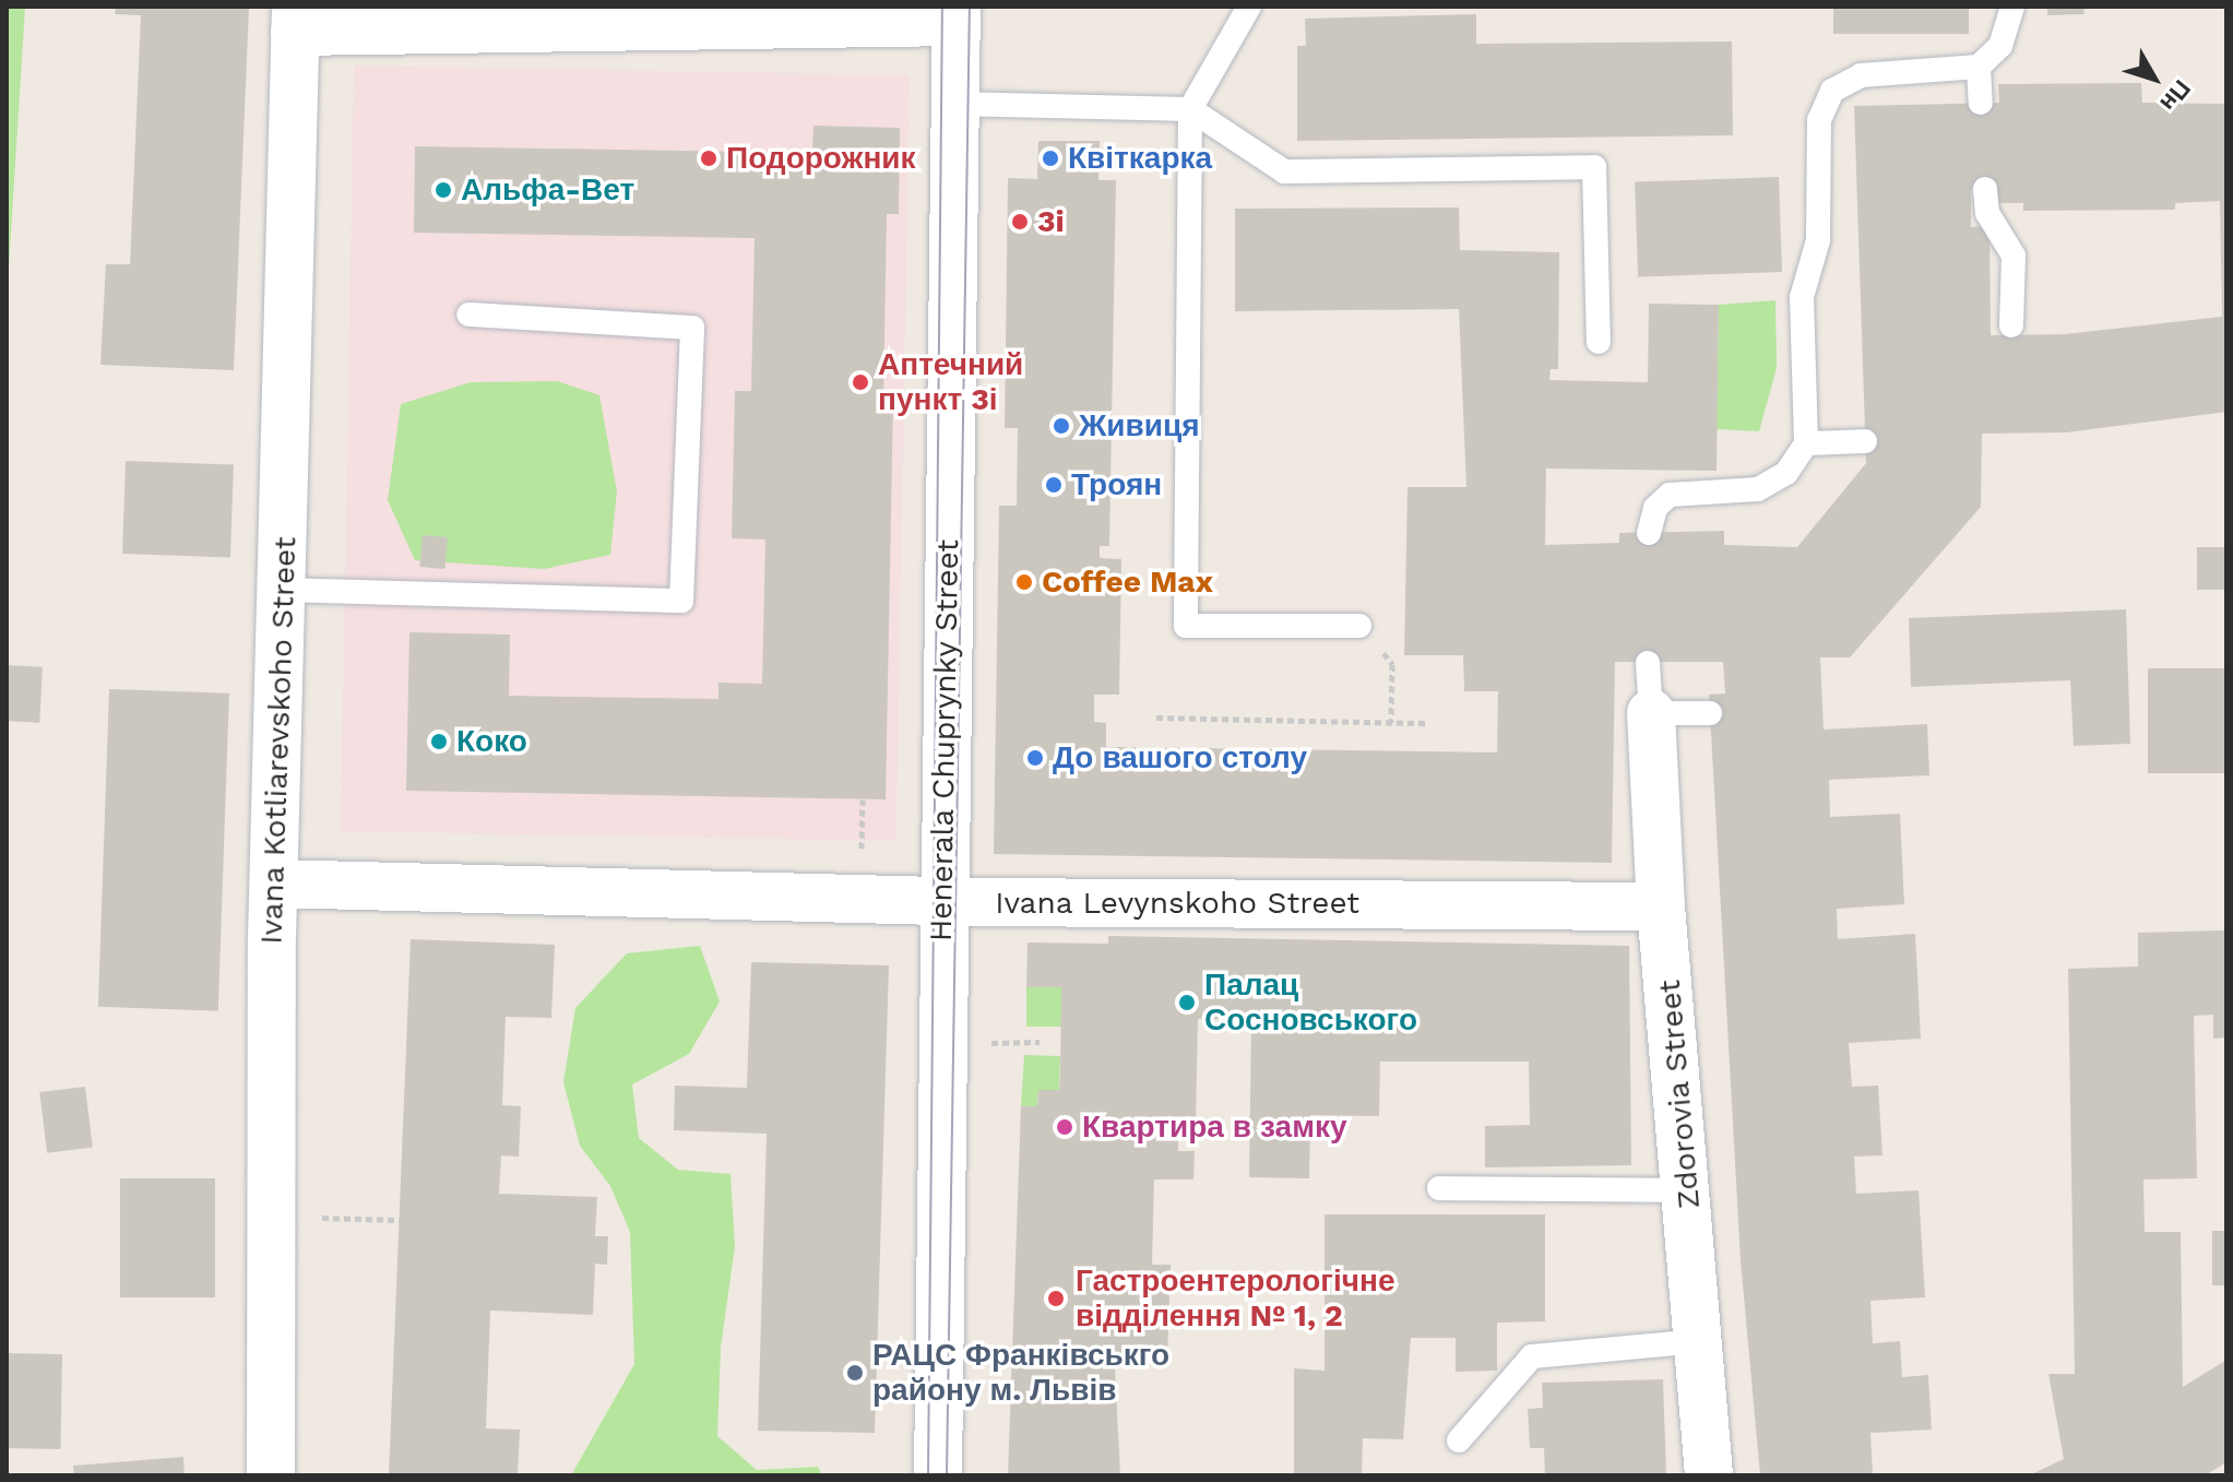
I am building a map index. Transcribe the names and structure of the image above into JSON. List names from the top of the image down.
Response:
{
  "streets": {
    "street": [
      "Ivana Kotliarevskoho Street",
      "Henerala Chuprynky Street",
      "Ivana Levynskoho Street",
      "Zdorovia Street"
    ]
  },
  "crossings": [
    ["Ivana Kotliarevskoho Street", "Ivana Levynskoho Street"],
    ["Henerala Chuprynky Street", "Ivana Levynskoho Street"],
    ["Ivana Levynskoho Street", "Zdorovia Street"]
  ],
  "places": [
    "Подорожник",
    "Квіткарка",
    "Альфа-Вет",
    "3i",
    "Аптечний пункт 3і",
    "Живиця",
    "Троян",
    "Coffee Max",
    "Коко",
    "До вашого столу",
    "Палац Сосновського",
    "Квартира в замку",
    "Гастроентерологічне відділення № 1, 2",
    "РАЦС Франківськго району м. Львів"
  ],
  "north": "bottom right"
}
